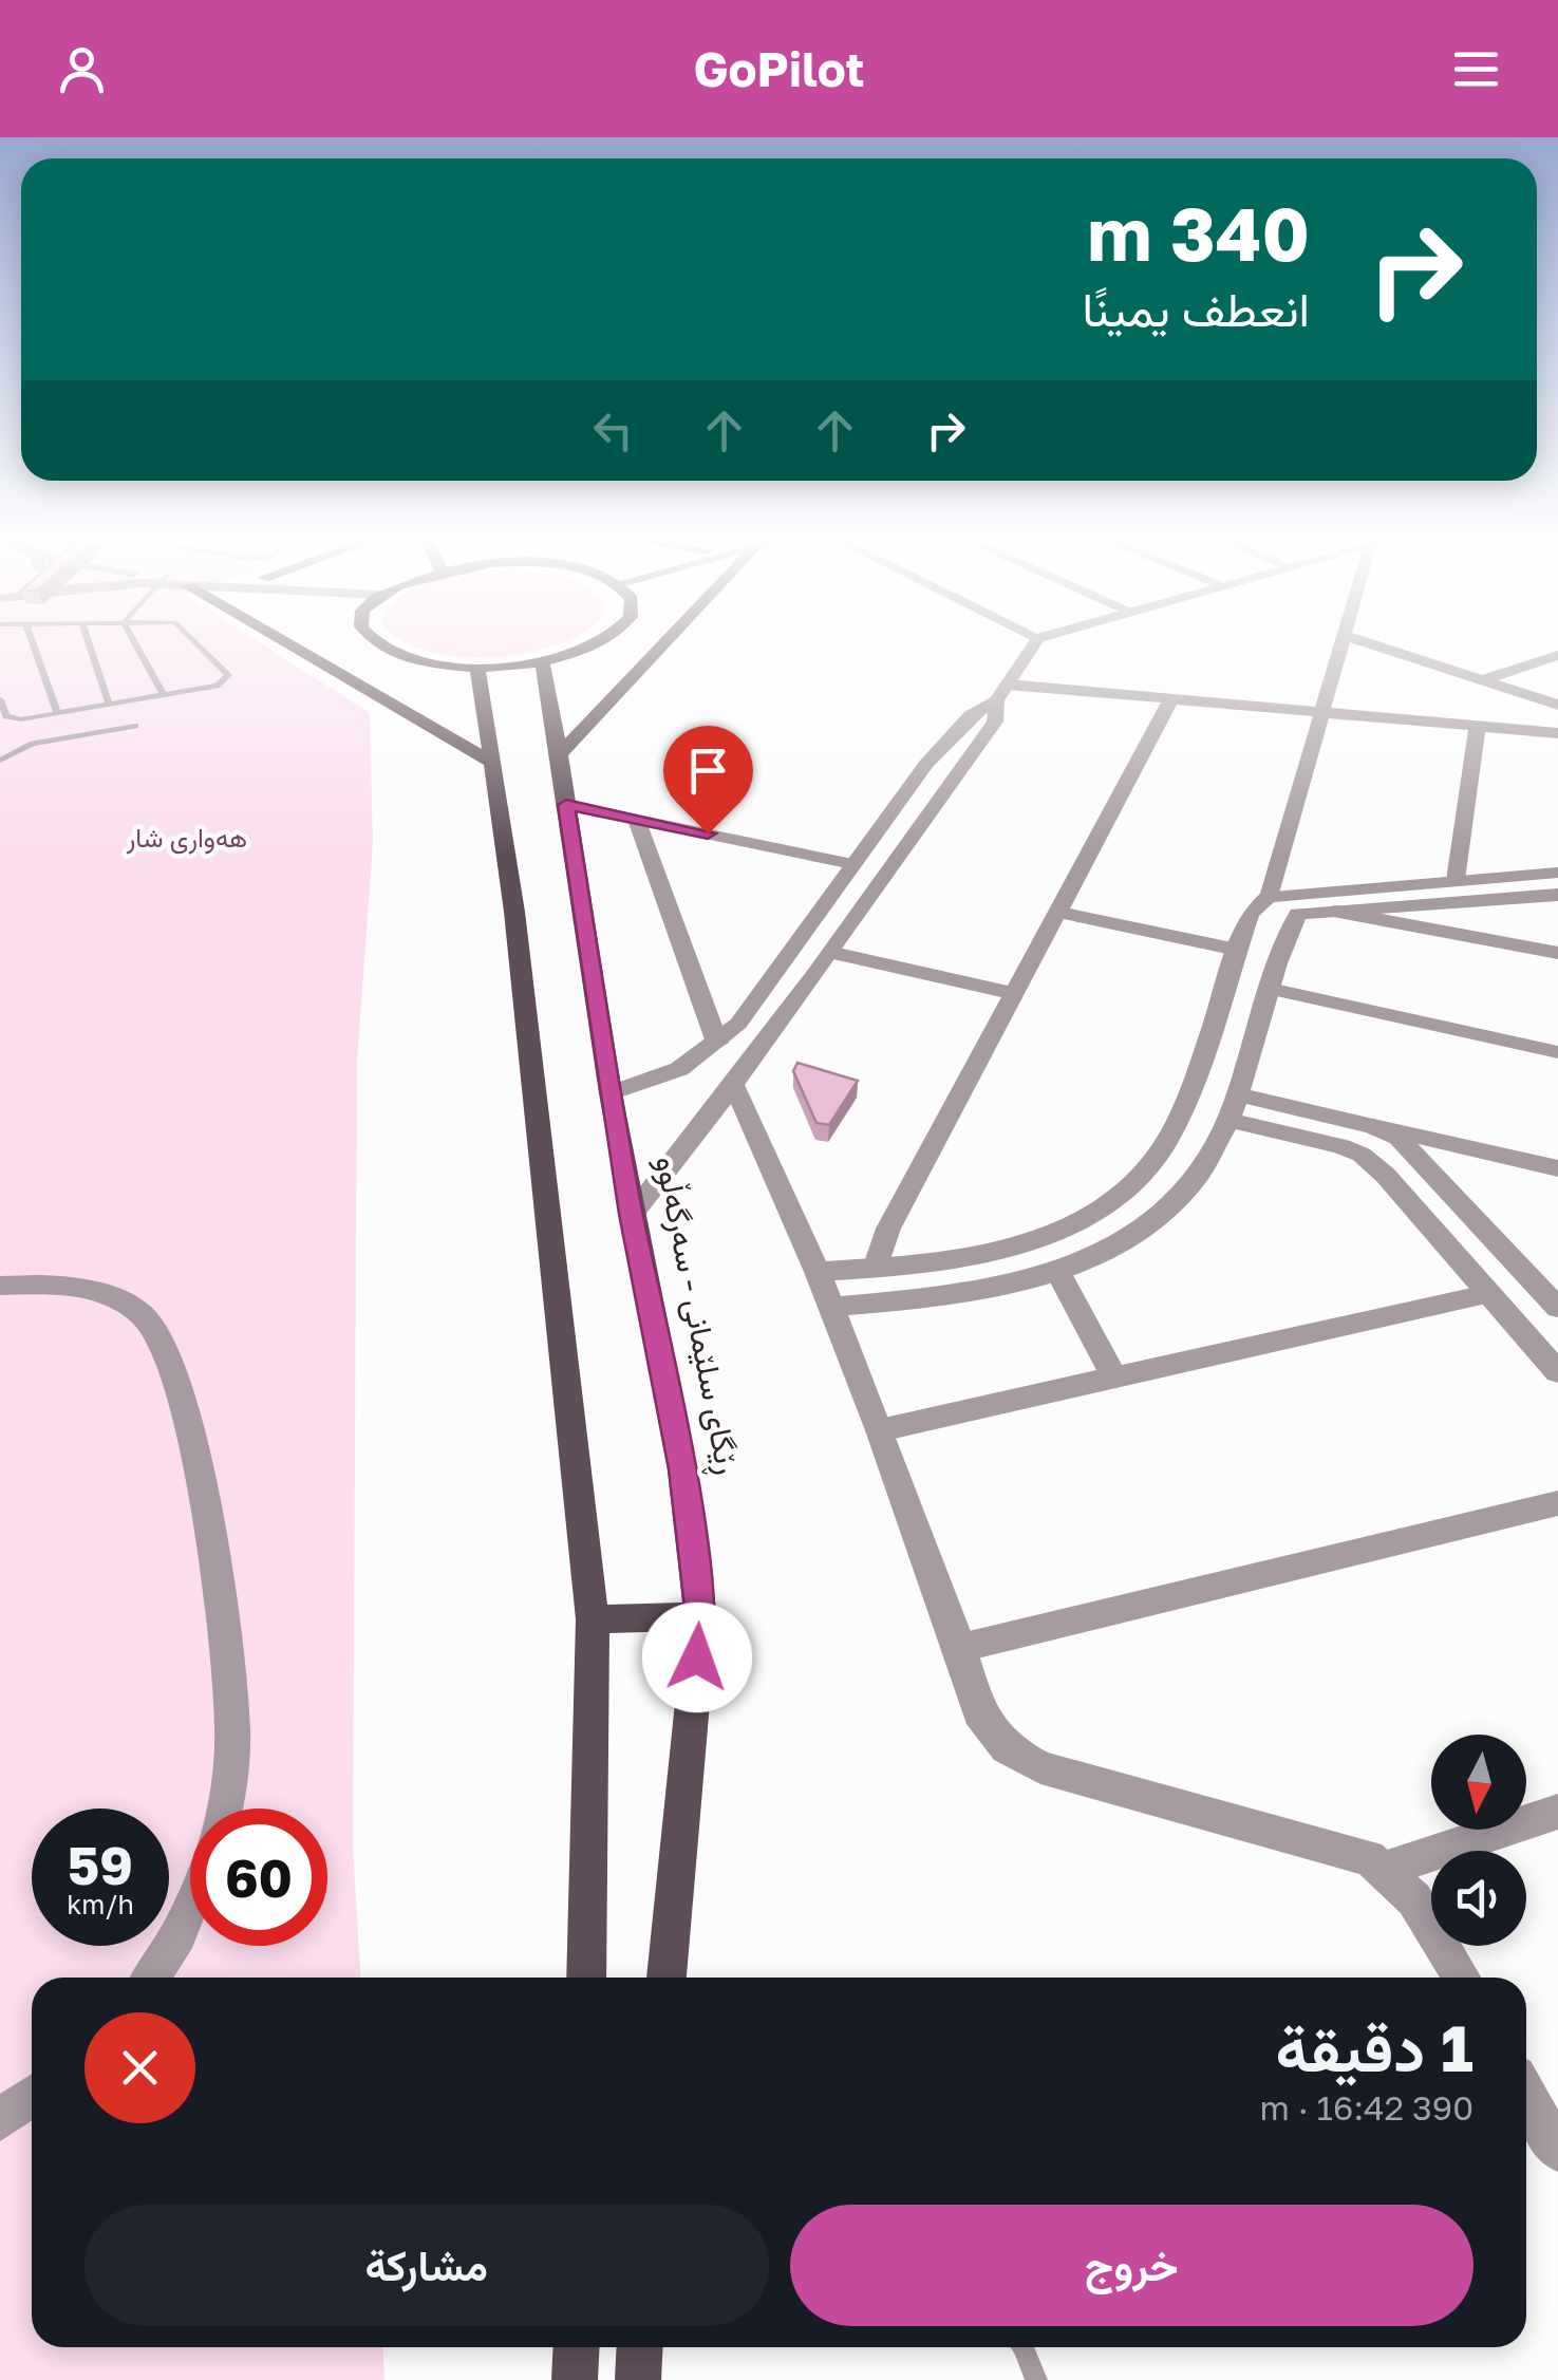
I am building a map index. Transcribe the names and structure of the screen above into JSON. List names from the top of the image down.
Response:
{
  "streets": {
    "main road": ["ڕێگای سلێمانی - سەرگەڵوو"]
  },
  "parks": ["هەواری شار"],
  "north": "bottom",
  "page": {
    "header": "GoPilot",
    "turn": ["340 m", "انعطف يمينًا"],
    "speed": "59 km/h",
    "limit": "60",
    "heading": ["1 دقيقة", "390 m · 16:42"],
    "buttons": ["خروج", "مشاركة"]
  }
}
